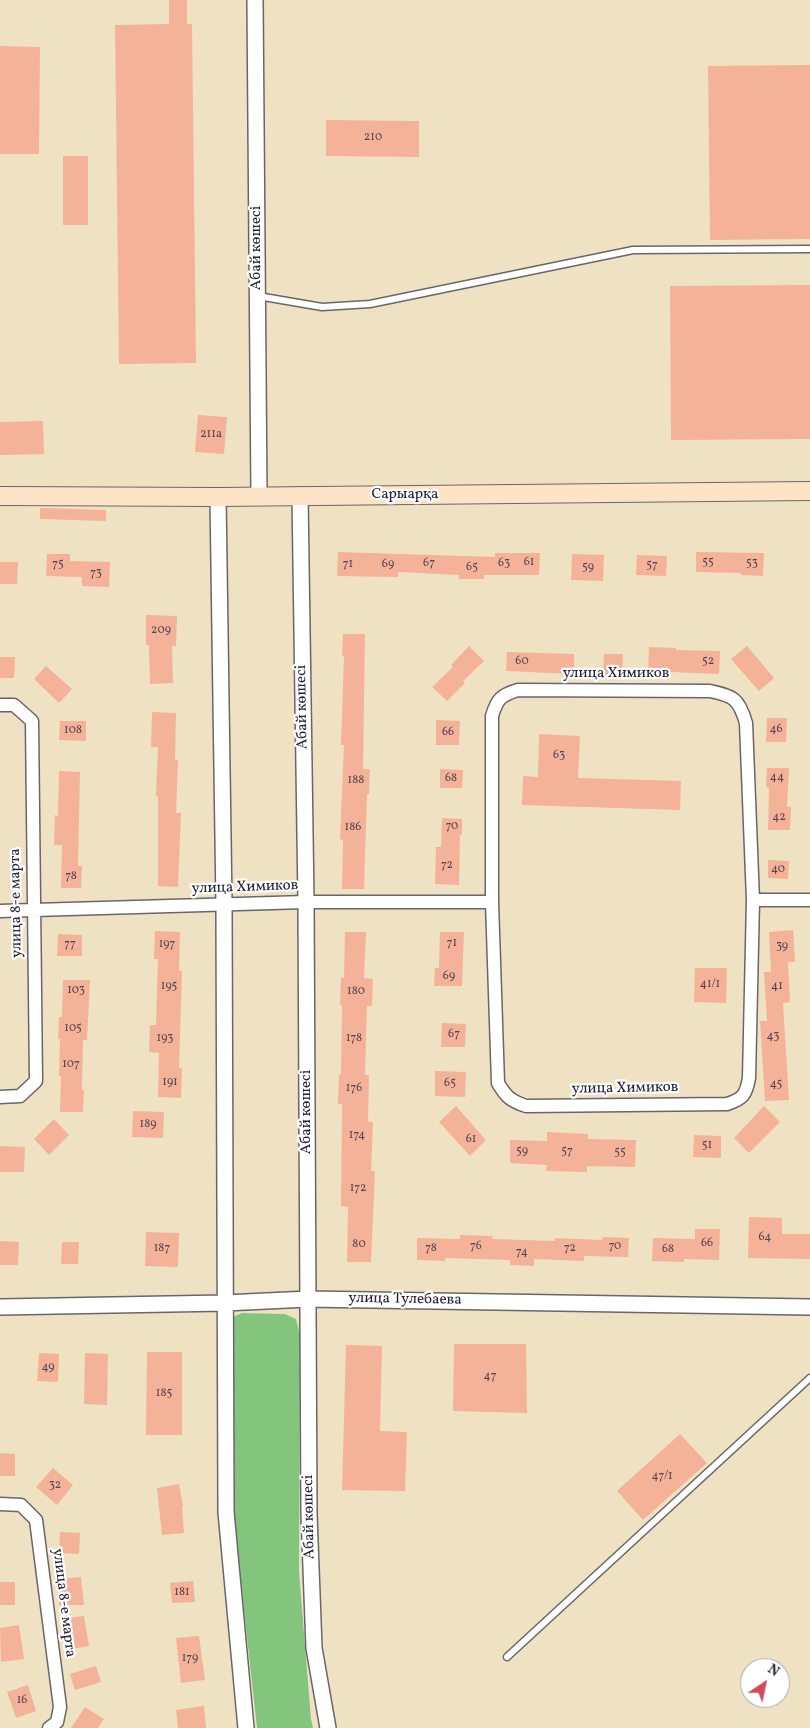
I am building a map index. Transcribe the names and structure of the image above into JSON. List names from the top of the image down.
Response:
{
  "streets": {
    "main road": ["Сарыарқа"],
    "street": [
      "Абай көшесі",
      "улица Химиков",
      "улица 8-е марта",
      "улица Тулебаева"
    ]
  },
  "crossings": [
    ["Абай көшесі", "Сарыарқа"],
    ["Абай көшесі", "улица Химиков"],
    ["Абай көшесі", "улица Тулебаева"],
    ["улица Химиков", "улица 8-е марта"]
  ],
  "house_numbers": [
    "210",
    "211а",
    "61",
    "55",
    "67",
    "63",
    "53",
    "75",
    "71",
    "69",
    "57",
    "65",
    "59",
    "73",
    "209",
    "60",
    "52",
    "46",
    "108",
    "66",
    "63",
    "44",
    "68",
    "188",
    "42",
    "70",
    "186",
    "72",
    "40",
    "78",
    "71",
    "77",
    "197",
    "39",
    "69",
    "41/1",
    "195",
    "41",
    "103",
    "180",
    "105",
    "67",
    "43",
    "193",
    "178",
    "107",
    "191",
    "65",
    "45",
    "176",
    "189",
    "174",
    "61",
    "51",
    "59",
    "57",
    "55",
    "172",
    "64",
    "66",
    "80",
    "76",
    "70",
    "187",
    "78",
    "72",
    "68",
    "74",
    "49",
    "47",
    "185",
    "47/1",
    "32",
    "181",
    "179",
    "16"
  ],
  "north": "top right"
}
